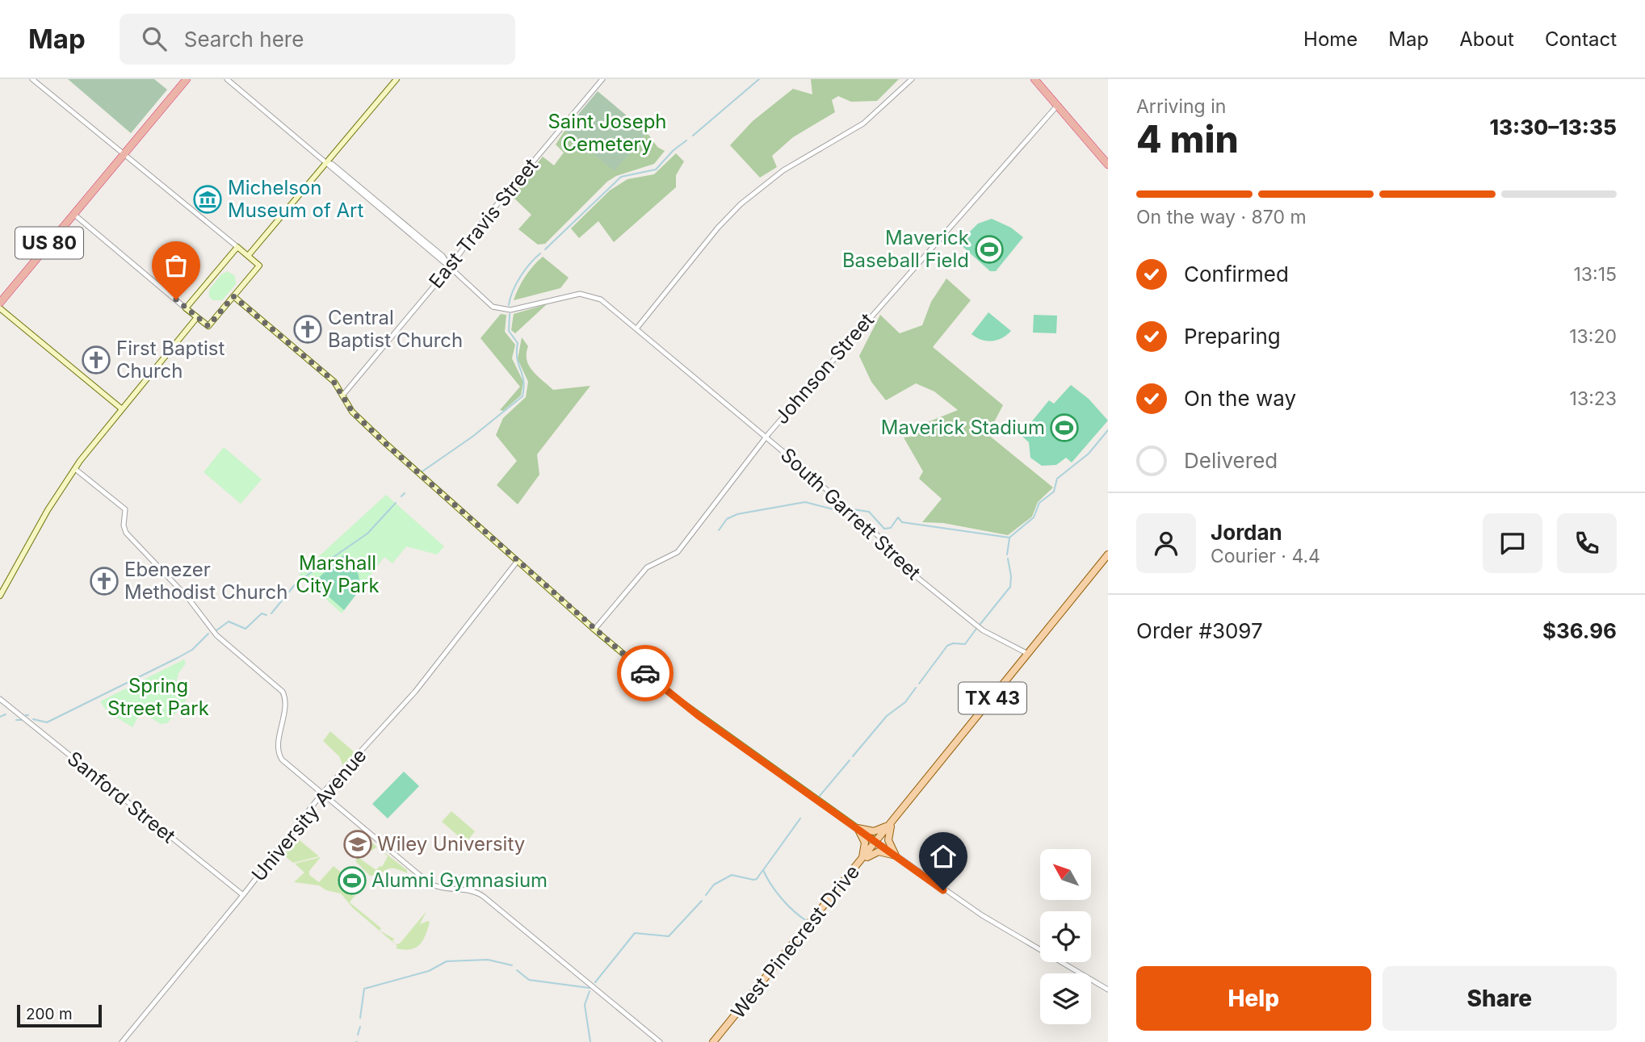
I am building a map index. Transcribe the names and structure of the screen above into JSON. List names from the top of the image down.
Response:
{
  "streets": {
    "highway": ["US 80"],
    "main road": ["TX 43", "West Pinecrest Drive"],
    "street": [
      "East Travis Street",
      "Johnson Street",
      "South Garrett Street",
      "Sanford Street",
      "University Avenue"
    ]
  },
  "crossings": [
    ["East Travis Street", "South Garrett Street"],
    ["Johnson Street", "South Garrett Street"],
    ["South Garrett Street", "TX 43"],
    ["TX 43", "West Pinecrest Drive"],
    ["Sanford Street", "University Avenue"]
  ],
  "parks": ["Saint Joseph Cemetery", "Marshall City Park", "Spring Street Park"],
  "places": {
    "museum": ["Michelson Museum of Art"],
    "sports": ["Maverick Baseball Field", "Maverick Stadium", "Alumni Gymnasium"],
    "church": ["Central Baptist Church", "First Baptist Church", "Ebenezer Methodist Church"],
    "school or university": ["Wiley University"]
  },
  "scale_bar": "200 m",
  "north": "top left",
  "page": {
    "header": "Map",
    "search": "Search here",
    "nav": [
      "Home",
      "Map",
      "About",
      "Contact"
    ],
    "heading": ["4 min", "Arriving in", "13:30–13:35"],
    "panel": [
      "Jordan",
      "Courier · 4.4",
      "Order #3097",
      "$36.96"
    ],
    "bar": "On the way · 870 m",
    "list": [
      ["Confirmed", "13:15"],
      ["Preparing", "13:20"],
      ["On the way", "13:23"],
      "Delivered"
    ],
    "buttons": ["Help", "Share"],
    "scale": "200 m"
  }
}
